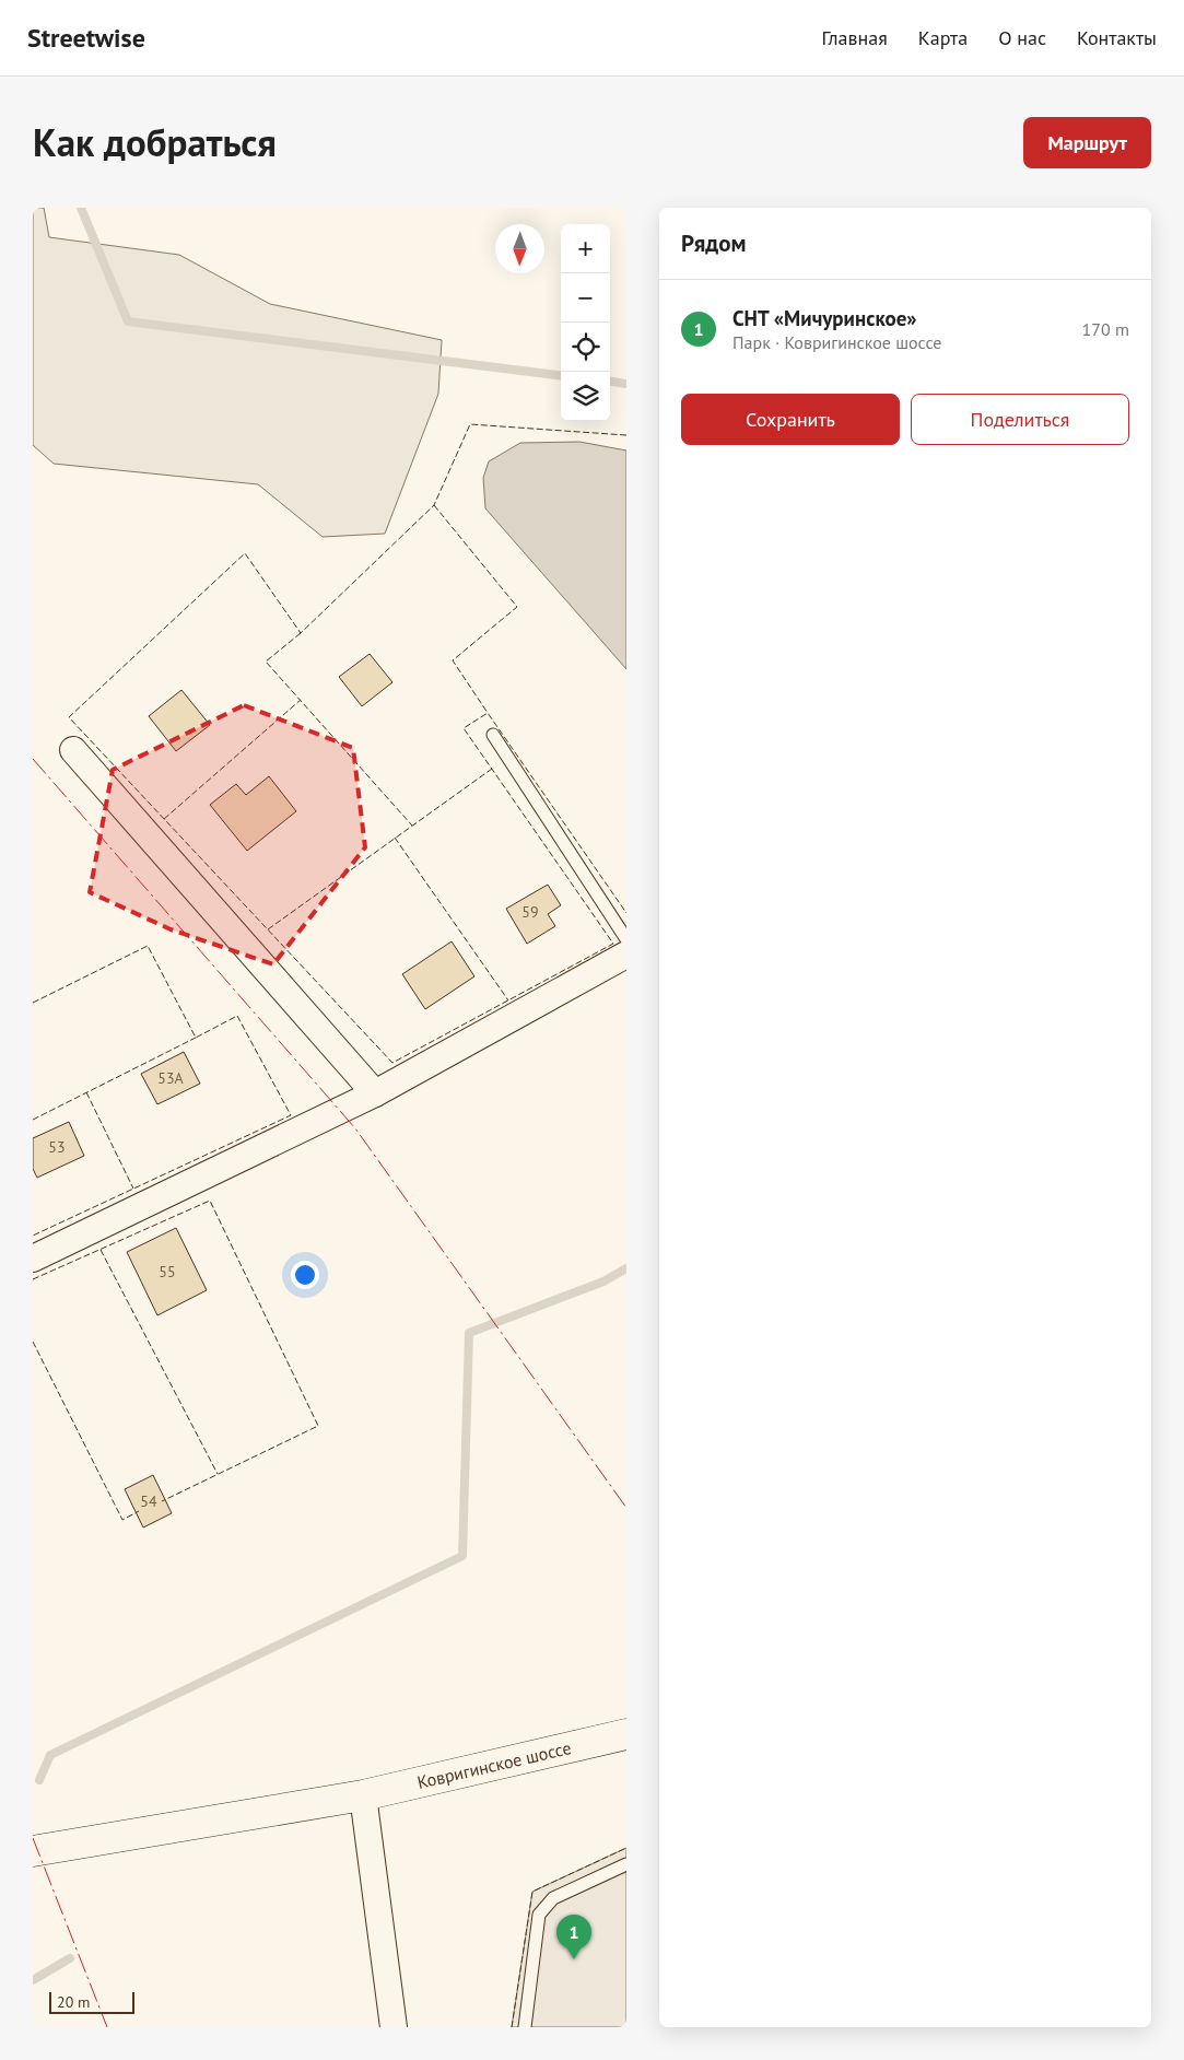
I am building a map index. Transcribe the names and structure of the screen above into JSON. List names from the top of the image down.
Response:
{
  "streets": {
    "main road": ["Ковригинское шоссе"]
  },
  "house_numbers": [
    "59",
    "53А",
    "53",
    "55",
    "54"
  ],
  "scale_bar": "20 m",
  "north": "bottom",
  "page": {
    "header": "Streetwise",
    "nav": [
      "Главная",
      "Карта",
      "О нас",
      "Контакты"
    ],
    "title": "Как добраться",
    "buttons": [
      "Маршрут",
      ["Сохранить", "Поделиться"]
    ],
    "heading": "Рядом",
    "map_buttons": ["+", "−"],
    "list": [
      {
        "mark": "1",
        "name": "СНТ «Мичуринское»",
        "note": "Парк · Ковригинское шоссе",
        "value": "170 m"
      }
    ],
    "pins": "1",
    "scale": "20 m"
  }
}
